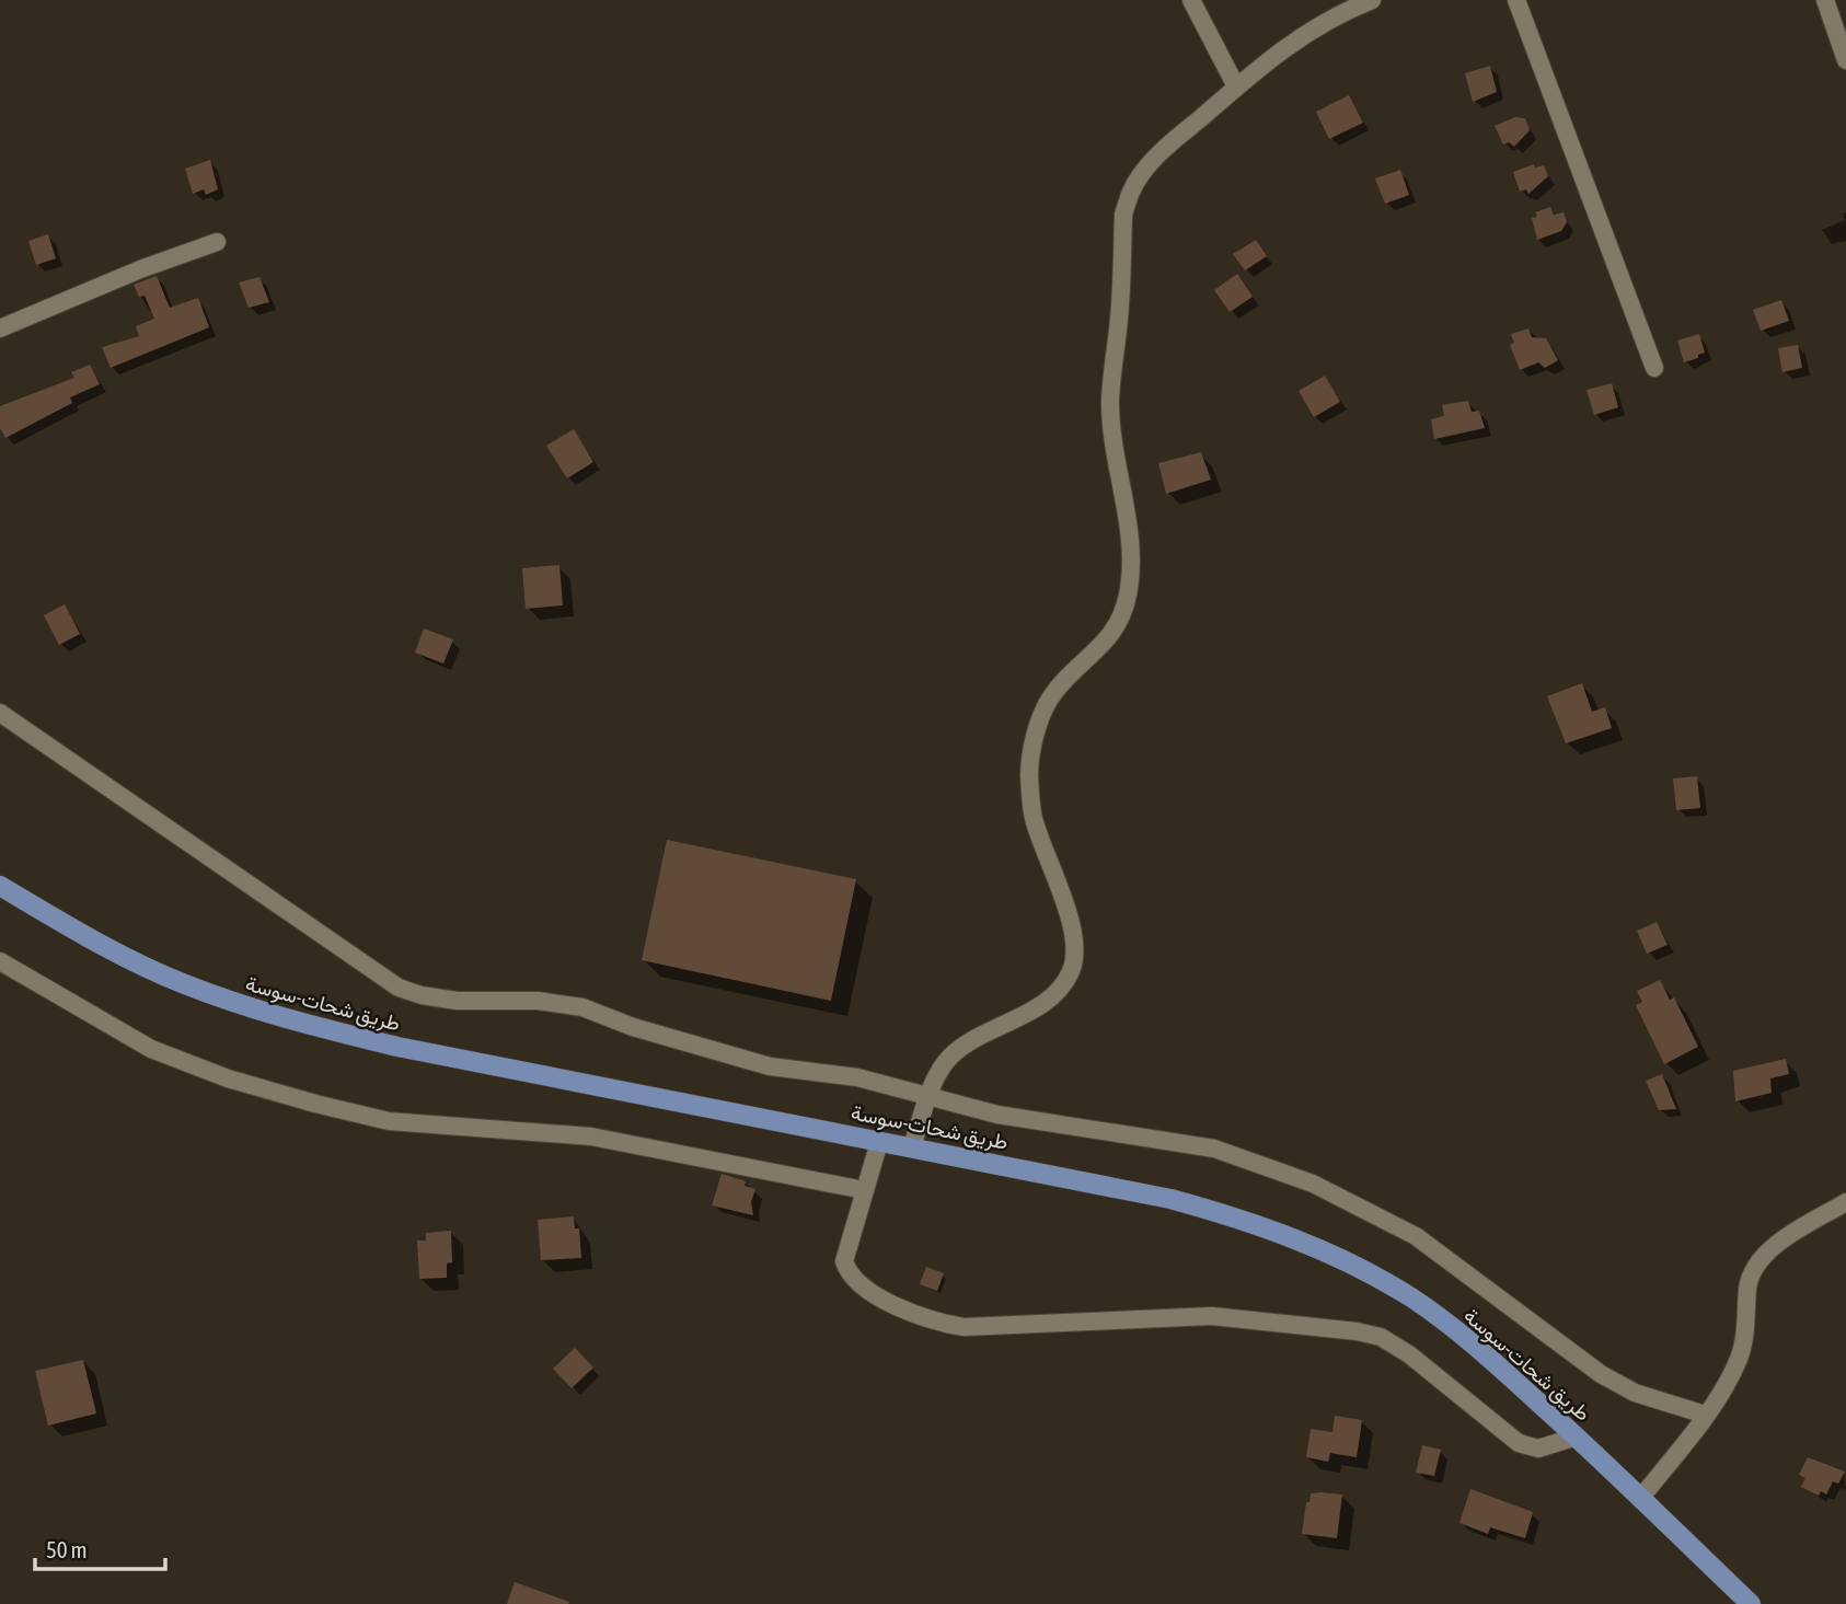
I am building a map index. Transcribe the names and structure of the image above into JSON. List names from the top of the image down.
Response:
{
  "streets": {
    "main road": ["طريق شحات-سوسة"]
  },
  "scale_bar": "50 m"
}
